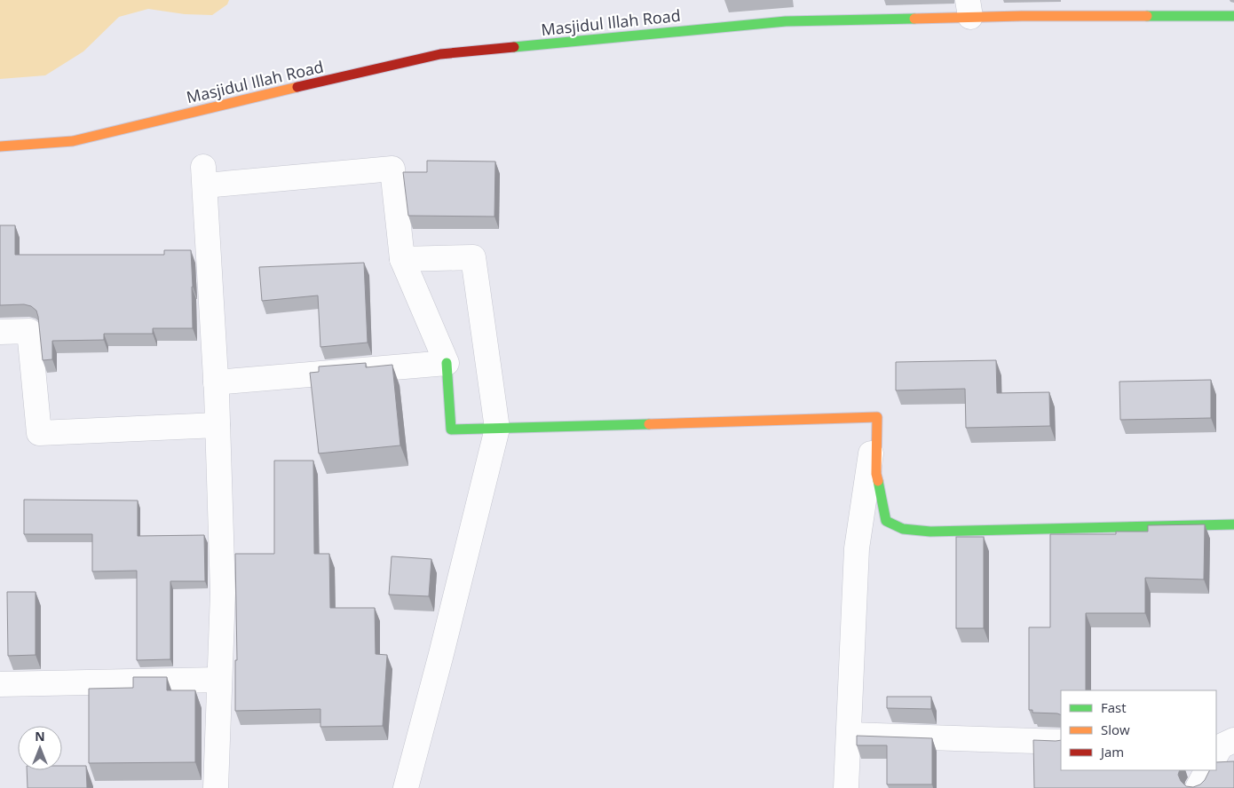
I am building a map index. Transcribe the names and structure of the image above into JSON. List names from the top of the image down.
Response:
{
  "streets": {
    "street": ["Masjidul Illah Road"]
  },
  "legend": ["Fast", "Slow", "Jam"],
  "north": "top"
}
